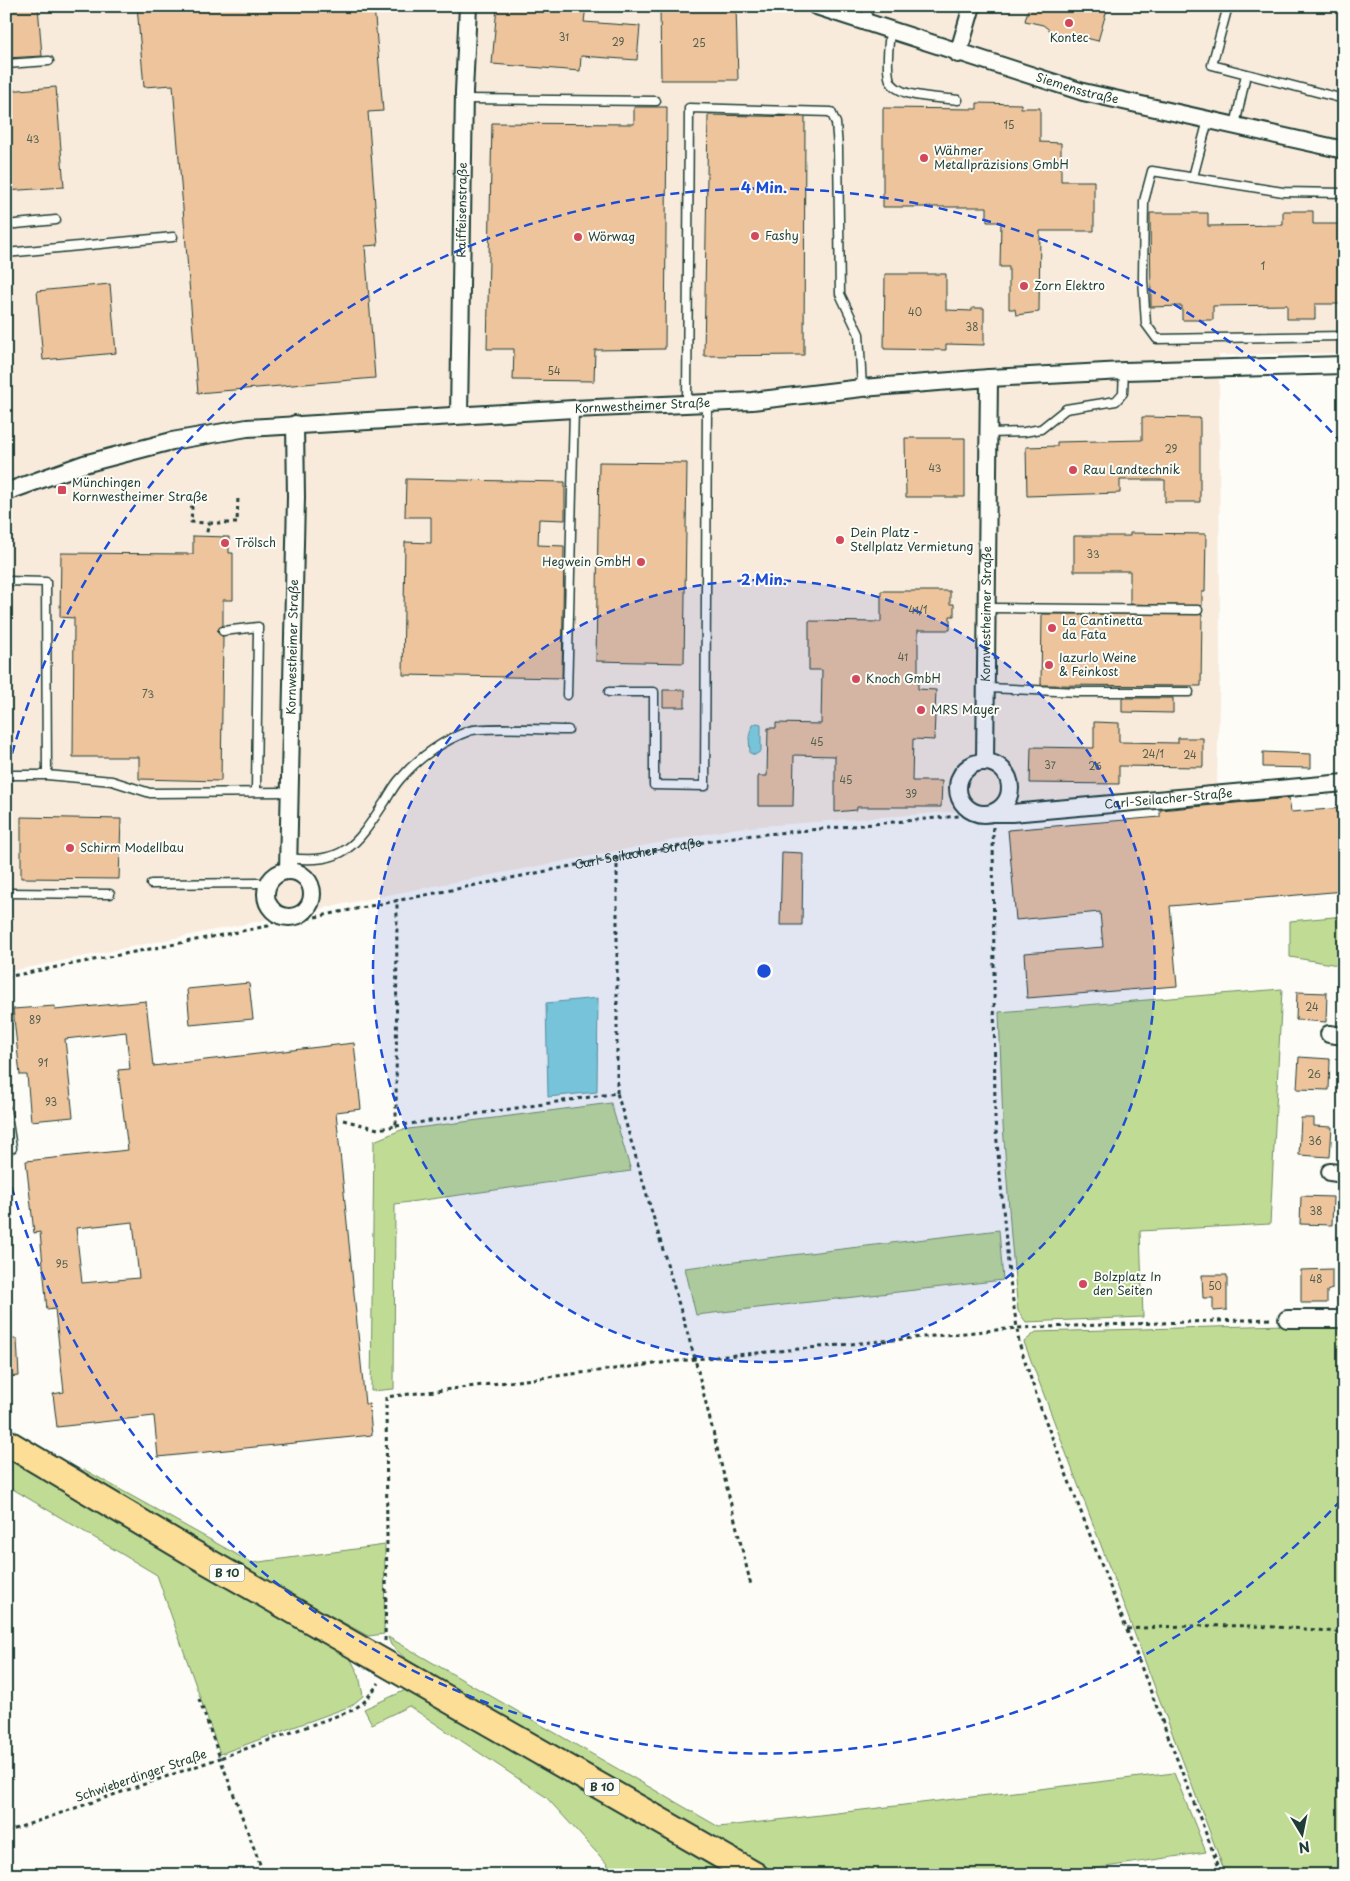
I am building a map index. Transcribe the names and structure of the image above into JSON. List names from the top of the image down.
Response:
{
  "streets": {
    "main road": ["B 10"],
    "street": [
      "Siemensstraße",
      "Raiffeisenstraße",
      "Kornwestheimer Straße",
      "Carl-Seilacher-Straße"
    ],
    "path": ["Schwieberdinger Straße"]
  },
  "crossings": [
    ["Raiffeisenstraße", "Kornwestheimer Straße"],
    ["Kornwestheimer Straße", "Carl-Seilacher-Straße"]
  ],
  "places": {
    "other": [
      "Kontec",
      "Wähmer Metallpräzisions GmbH",
      "Fashy",
      "Wörwag",
      "Zorn Elektro",
      "Rau Landtechnik",
      "Dein Platz - Stellplatz Vermietung",
      "Trölsch",
      "Hegwein GmbH",
      "La Cantinetta da Fata",
      "Iazurlo Weine & Feinkost",
      "Knoch GmbH",
      "MRS Mayer",
      "Schirm Modellbau",
      "Bolzplatz In den Seiten"
    ],
    "transit": ["Münchingen Kornwestheimer Straße"]
  },
  "house_numbers": [
    "31",
    "29",
    "25",
    "15",
    "43",
    "1",
    "40",
    "38",
    "54",
    "29",
    "43",
    "33",
    "41/1",
    "41",
    "73",
    "45",
    "24/1",
    "24",
    "37",
    "26",
    "45",
    "39",
    "24",
    "89",
    "91",
    "26",
    "93",
    "36",
    "38",
    "95",
    "48",
    "50"
  ],
  "north": "bottom",
  "rings": ["4 Min.", "2 Min."]
}
